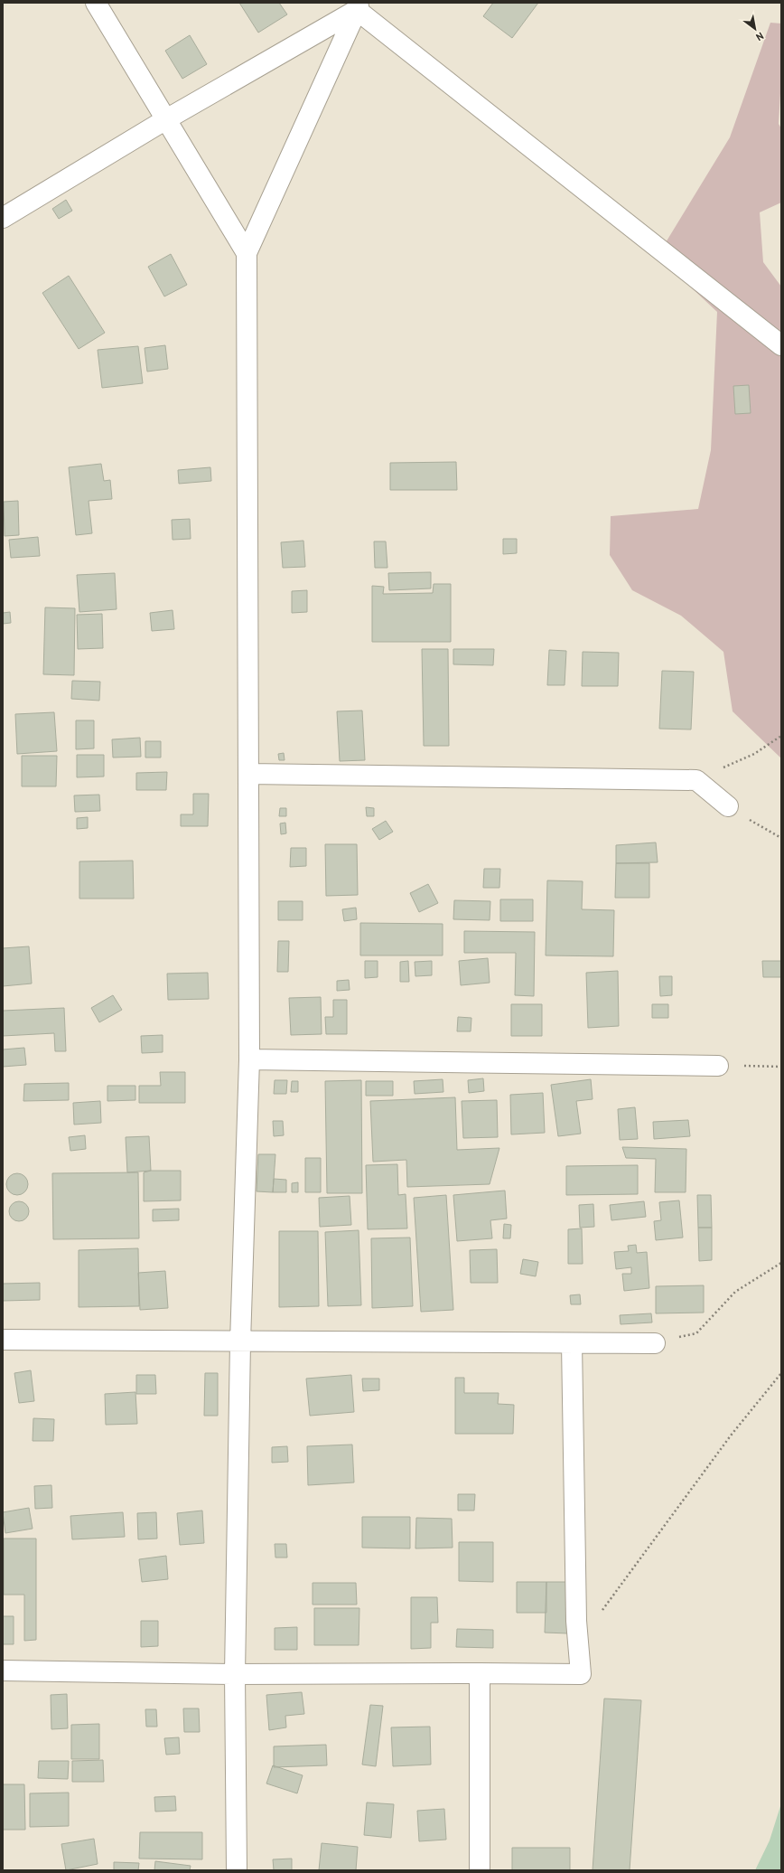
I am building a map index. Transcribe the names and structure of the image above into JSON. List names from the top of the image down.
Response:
{
  "north": "bottom right"
}
